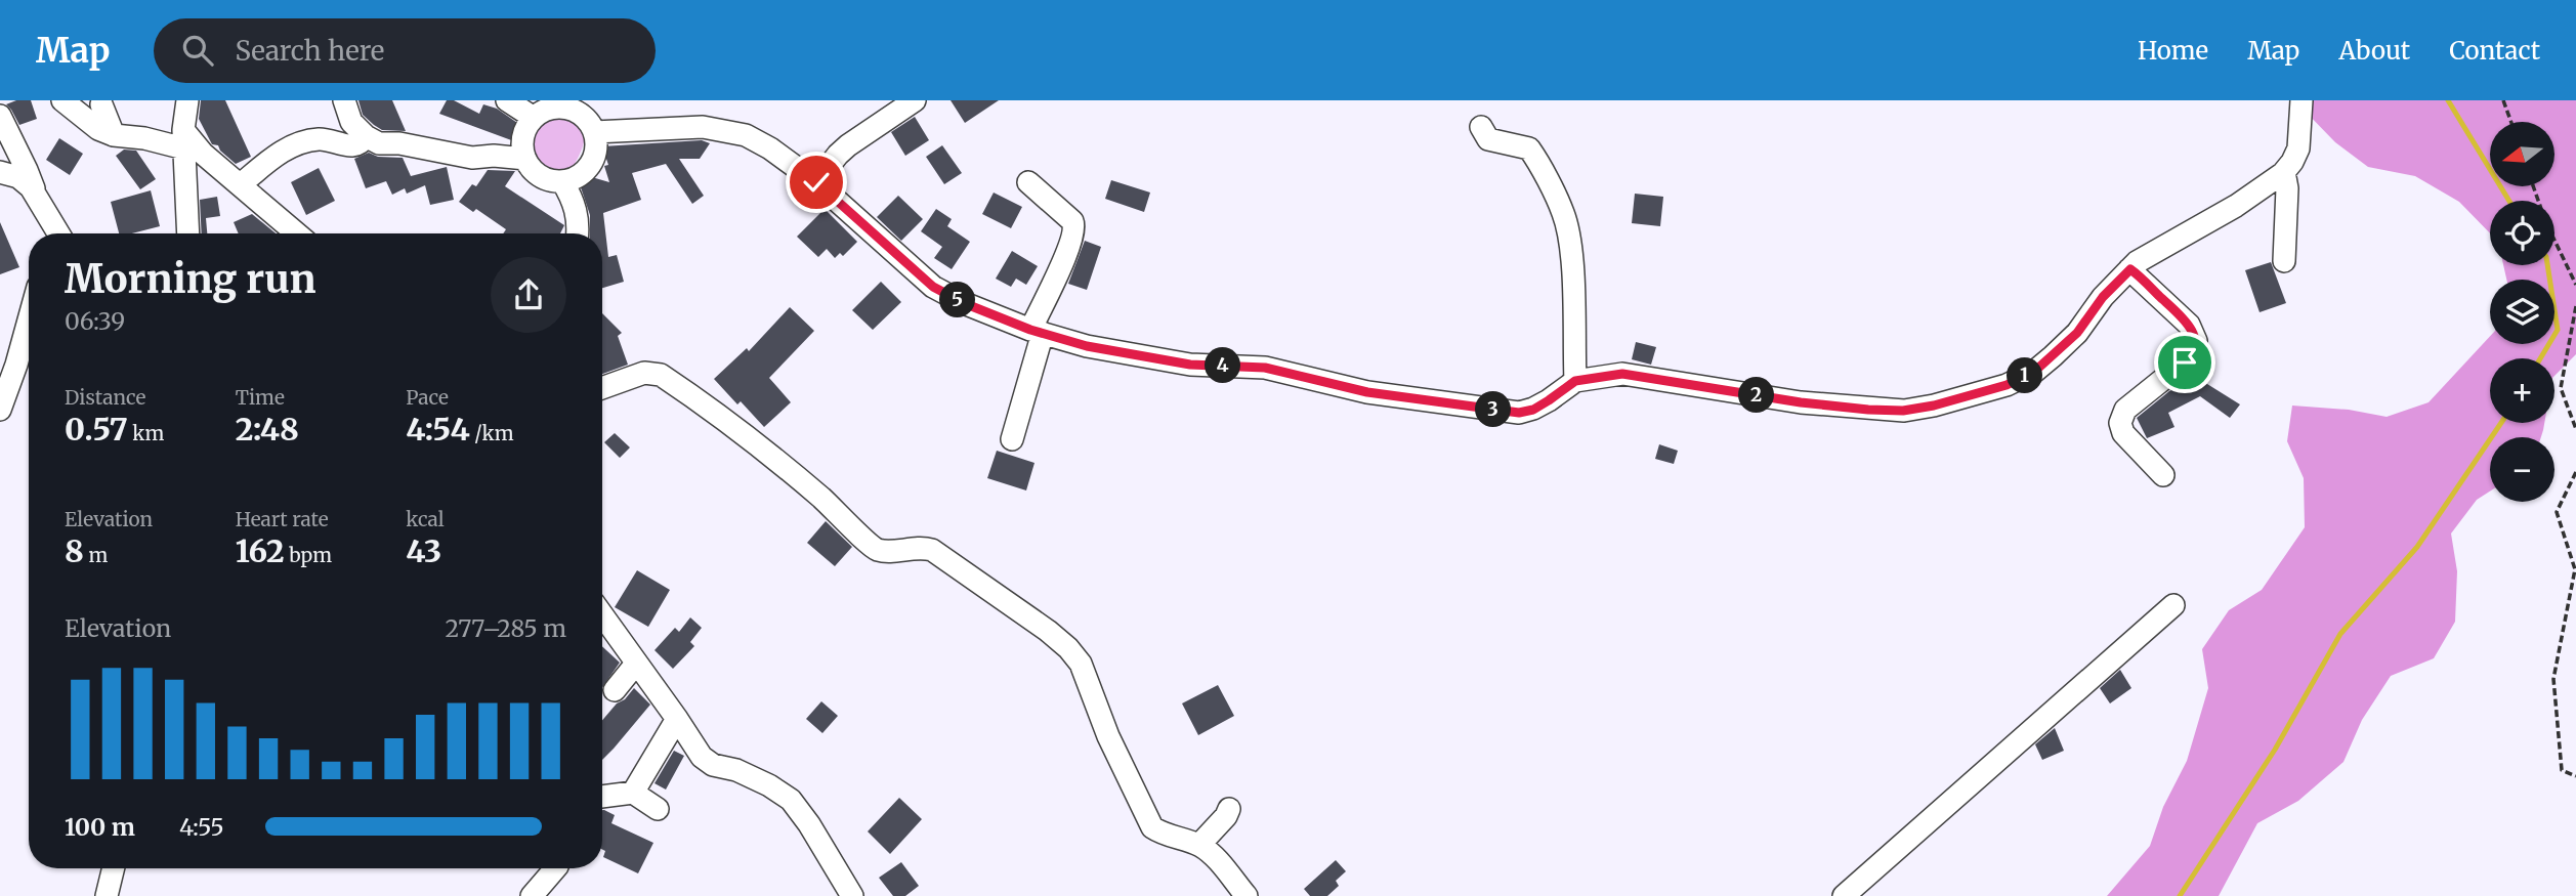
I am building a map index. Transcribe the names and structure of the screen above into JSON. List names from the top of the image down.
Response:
{
  "north": "left",
  "page": {
    "header": "Map",
    "search": "Search here",
    "nav": [
      "Home",
      "Map",
      "About",
      "Contact"
    ],
    "map_buttons": ["+", "−"],
    "heading": ["Morning run", "06:39"],
    "pins": [
      "5",
      "4",
      "1",
      "2",
      "3"
    ],
    "stats": [
      ["Distance", "0.57 km"],
      ["Time", "2:48"],
      ["Pace", "4:54 /km"],
      ["Elevation", "8 m"],
      ["Heart rate", "162 bpm"],
      ["kcal", "43"]
    ],
    "chart": ["Elevation", "277–285 m"],
    "list": [
      {
        "name": "100 m",
        "note": "4:55"
      }
    ]
  }
}
